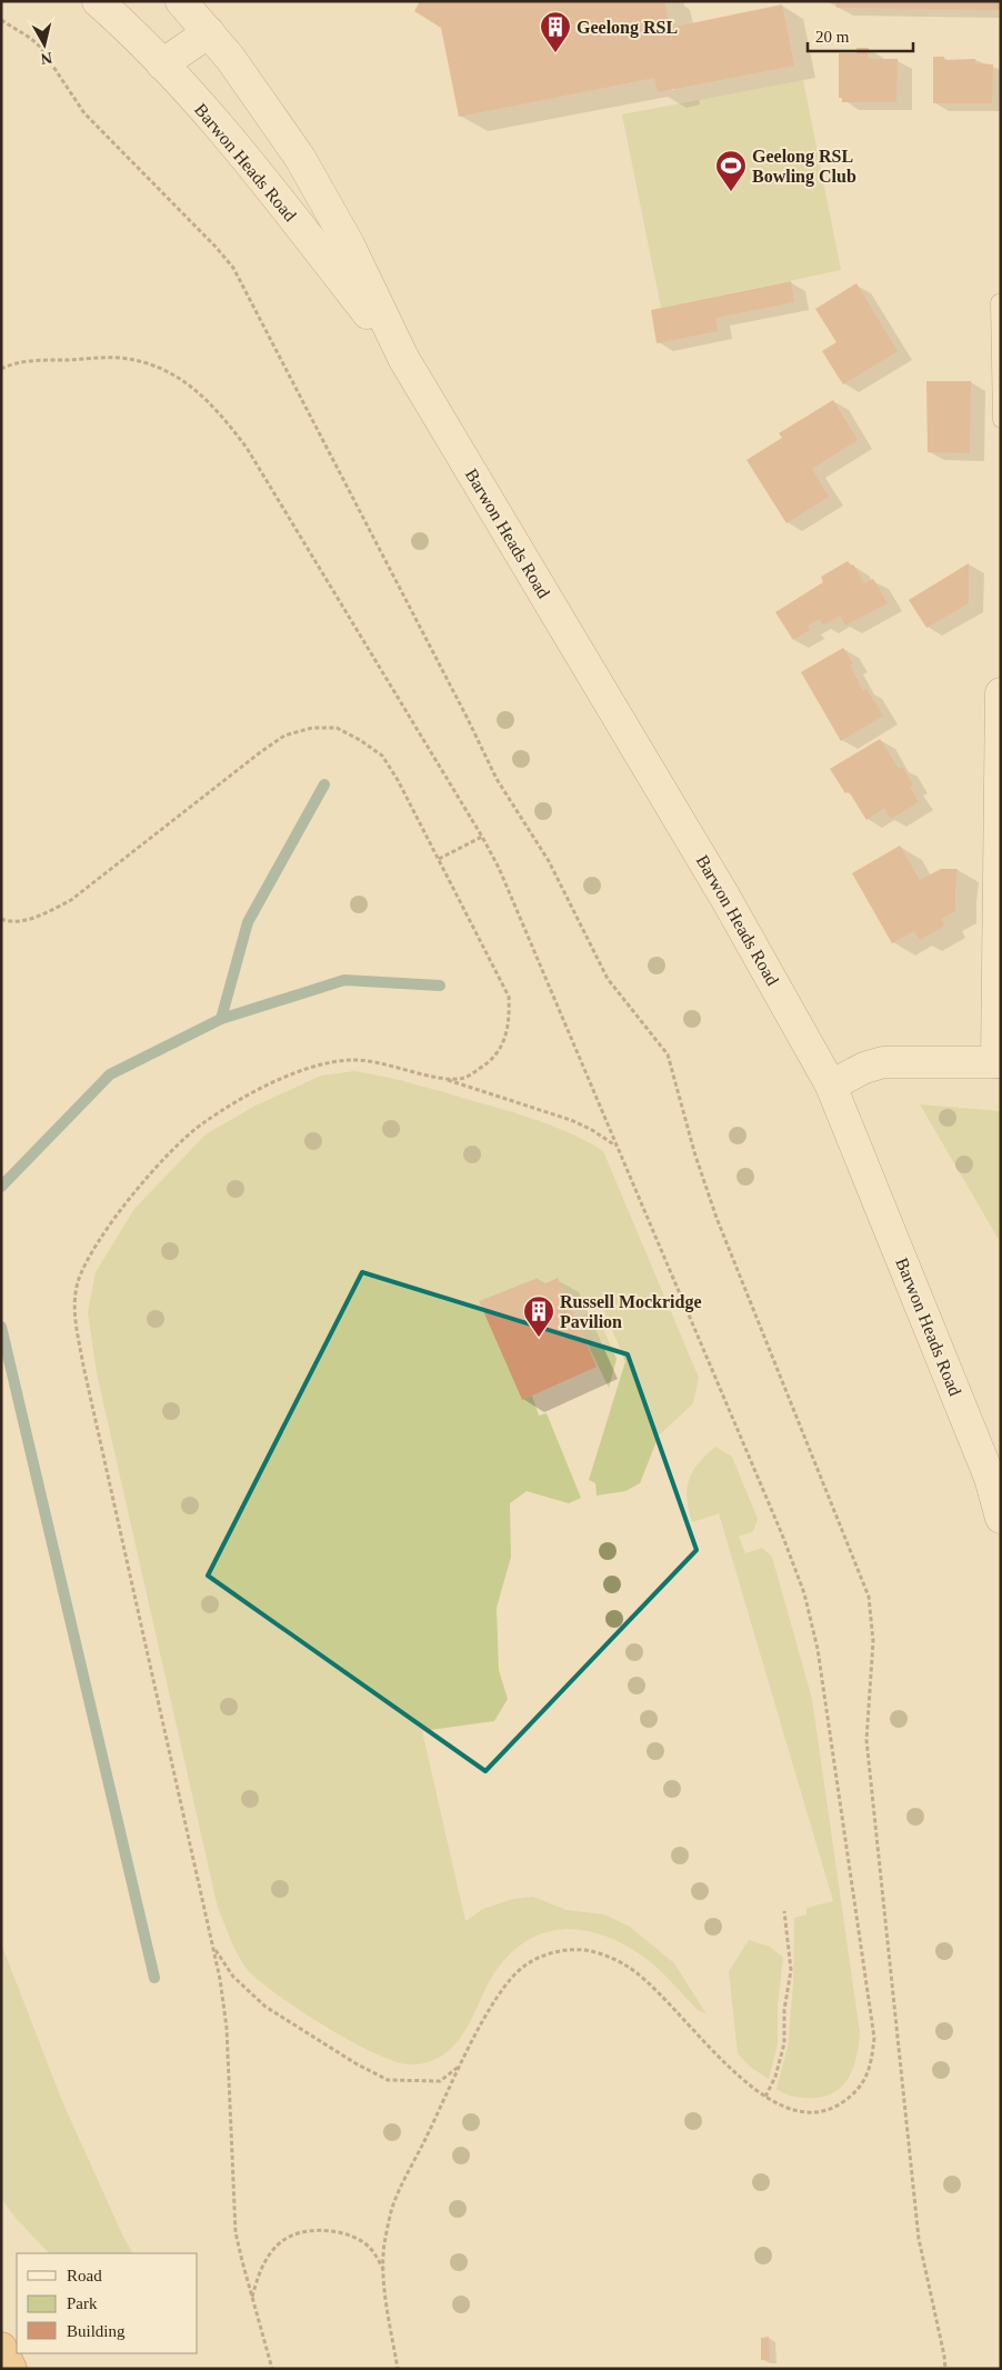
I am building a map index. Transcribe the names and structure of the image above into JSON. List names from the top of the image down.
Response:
{
  "streets": {
    "street": ["Barwon Heads Road"]
  },
  "places": {
    "building": ["Geelong RSL", "Russell Mockridge Pavilion"],
    "sports": ["Geelong RSL Bowling Club"]
  },
  "legend": ["Road", "Park", "Building"],
  "scale_bar": "20 m",
  "north": "bottom"
}
